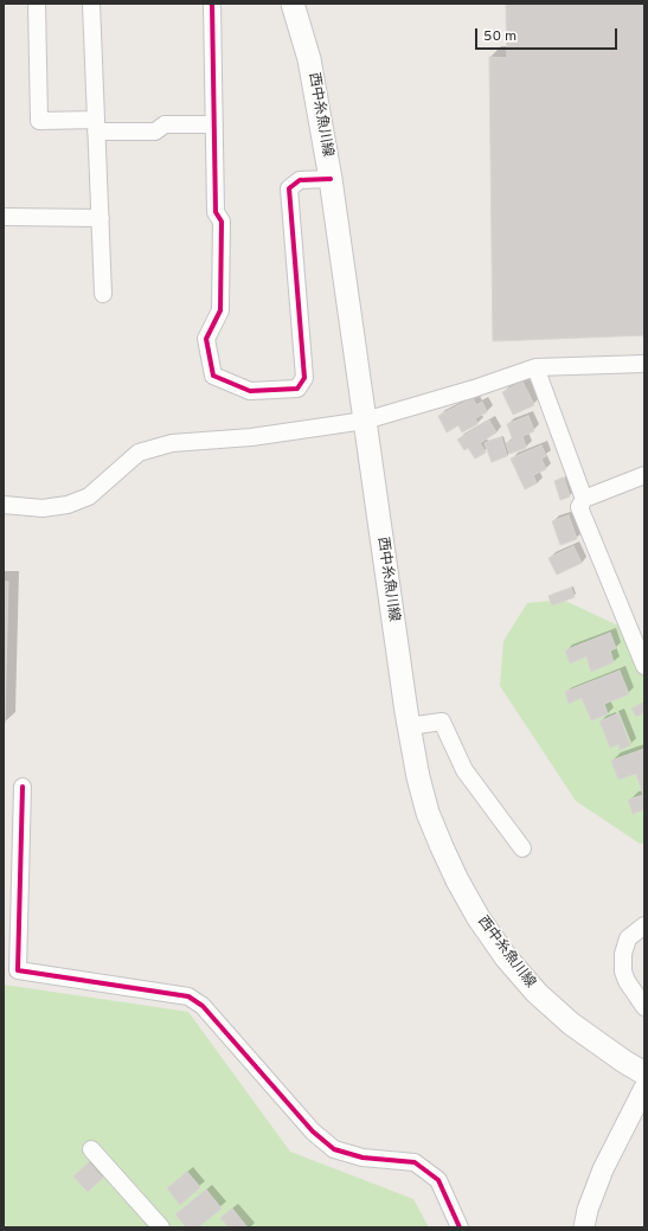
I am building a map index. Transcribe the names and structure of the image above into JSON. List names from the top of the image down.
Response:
{
  "streets": {
    "main road": ["西中糸魚川線"]
  },
  "scale_bar": "50 m"
}
